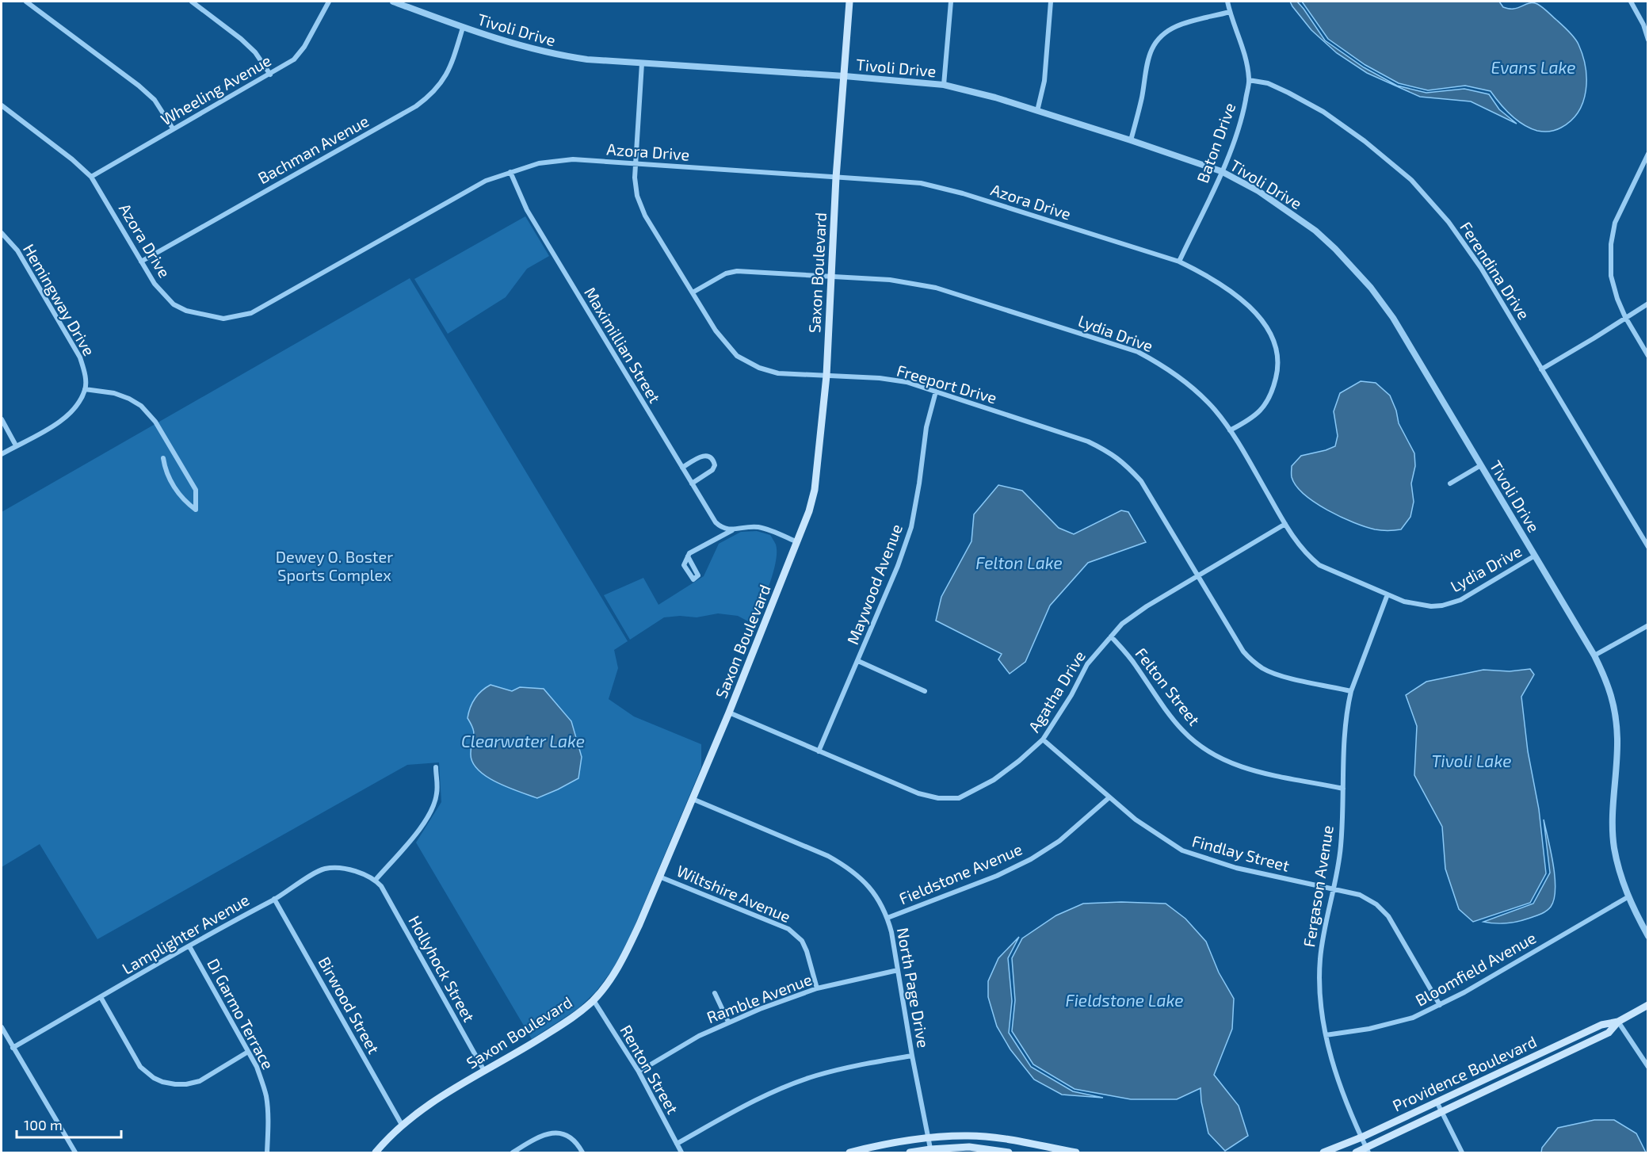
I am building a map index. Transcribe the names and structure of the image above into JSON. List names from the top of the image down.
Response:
{
  "streets": {
    "main road": ["Saxon Boulevard", "Providence Boulevard"],
    "street": [
      "Tivoli Drive",
      "Wheeling Avenue",
      "Baton Drive",
      "Bachman Avenue",
      "Azora Drive",
      "Ferendina Drive",
      "Hemingway Drive",
      "Lydia Drive",
      "Maximillian Street",
      "Freeport Drive",
      "Maywood Avenue",
      "Felton Street",
      "Agatha Drive",
      "Findlay Street",
      "Fieldstone Avenue",
      "Fergason Avenue",
      "Wiltshire Avenue",
      "Lamplighter Avenue",
      "Hollyhock Street",
      "Bloomfield Avenue",
      "North Page Drive",
      "Ramble Avenue",
      "Birwood Street",
      "Di Garmo Terrace",
      "Renton Street"
    ]
  },
  "crossings": [
    ["Tivoli Drive", "Baton Drive"],
    ["Tivoli Drive", "Bachman Avenue"],
    ["Tivoli Drive", "Saxon Boulevard"],
    ["Tivoli Drive", "Lydia Drive"],
    ["Tivoli Drive", "Freeport Drive"],
    ["Tivoli Drive", "Bloomfield Avenue"],
    ["Wheeling Avenue", "Azora Drive"],
    ["Baton Drive", "Azora Drive"],
    ["Baton Drive", "Ferendina Drive"],
    ["Bachman Avenue", "Azora Drive"],
    ["Azora Drive", "Saxon Boulevard"],
    ["Azora Drive", "Lydia Drive"],
    ["Azora Drive", "Maximillian Street"],
    ["Azora Drive", "Freeport Drive"],
    ["Saxon Boulevard", "Lydia Drive"],
    ["Saxon Boulevard", "Freeport Drive"],
    ["Saxon Boulevard", "Agatha Drive"],
    ["Saxon Boulevard", "Wiltshire Avenue"],
    ["Saxon Boulevard", "Hollyhock Street"],
    ["Saxon Boulevard", "North Page Drive"],
    ["Saxon Boulevard", "Birwood Street"],
    ["Saxon Boulevard", "Renton Street"],
    ["Lydia Drive", "Freeport Drive"],
    ["Lydia Drive", "Agatha Drive"],
    ["Lydia Drive", "Fergason Avenue"],
    ["Freeport Drive", "Maywood Avenue"],
    ["Freeport Drive", "Agatha Drive"],
    ["Freeport Drive", "Fergason Avenue"],
    ["Maywood Avenue", "Agatha Drive"],
    ["Felton Street", "Agatha Drive"],
    ["Felton Street", "Fergason Avenue"],
    ["Agatha Drive", "Findlay Street"],
    ["Findlay Street", "Fieldstone Avenue"],
    ["Findlay Street", "Fergason Avenue"],
    ["Findlay Street", "Bloomfield Avenue"],
    ["Fieldstone Avenue", "North Page Drive"],
    ["Fergason Avenue", "Bloomfield Avenue"],
    ["Fergason Avenue", "Providence Boulevard"],
    ["Wiltshire Avenue", "Ramble Avenue"],
    ["Lamplighter Avenue", "Hollyhock Street"],
    ["Lamplighter Avenue", "Birwood Street"],
    ["Lamplighter Avenue", "Di Garmo Terrace"],
    ["North Page Drive", "Ramble Avenue"],
    ["Ramble Avenue", "Renton Street"]
  ],
  "water": [
    "Evans Lake",
    "Felton Lake",
    "Clearwater Lake",
    "Tivoli Lake",
    "Fieldstone Lake"
  ],
  "parks": ["Dewey O. Boster Sports Complex"],
  "scale_bar": "100 m"
}
